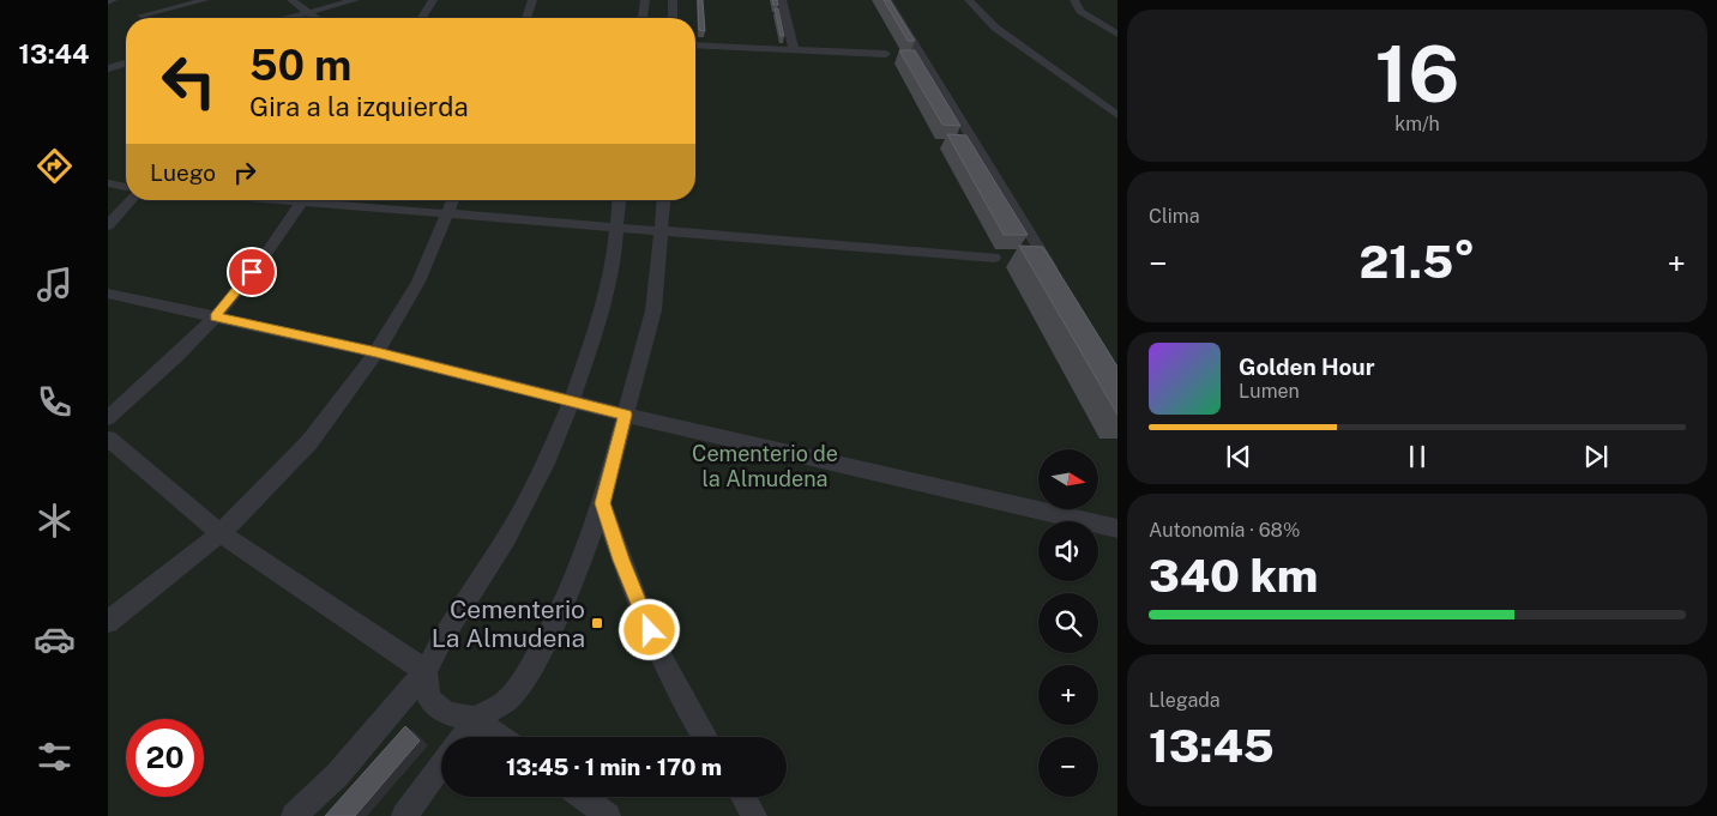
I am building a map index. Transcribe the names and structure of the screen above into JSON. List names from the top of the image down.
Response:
{
  "parks": ["Cementerio de la Almudena"],
  "places": {
    "transit": ["Cementerio La Almudena"]
  },
  "north": "right",
  "page": {
    "tabs": "13:44",
    "tile": [
      ["16", "km/h"],
      "Clima",
      ["Autonomía · 68%", "340 km"],
      ["Llegada", "13:45"]
    ],
    "turn": ["50 m", "Gira a la izquierda"],
    "then": "Luego",
    "heat": ["−", "21.5°", "+"],
    "song": ["Golden Hour", "Lumen"],
    "map_buttons": ["+", "−"],
    "limit": "20",
    "trip": "13:45 · 1 min · 170 m"
  }
}
